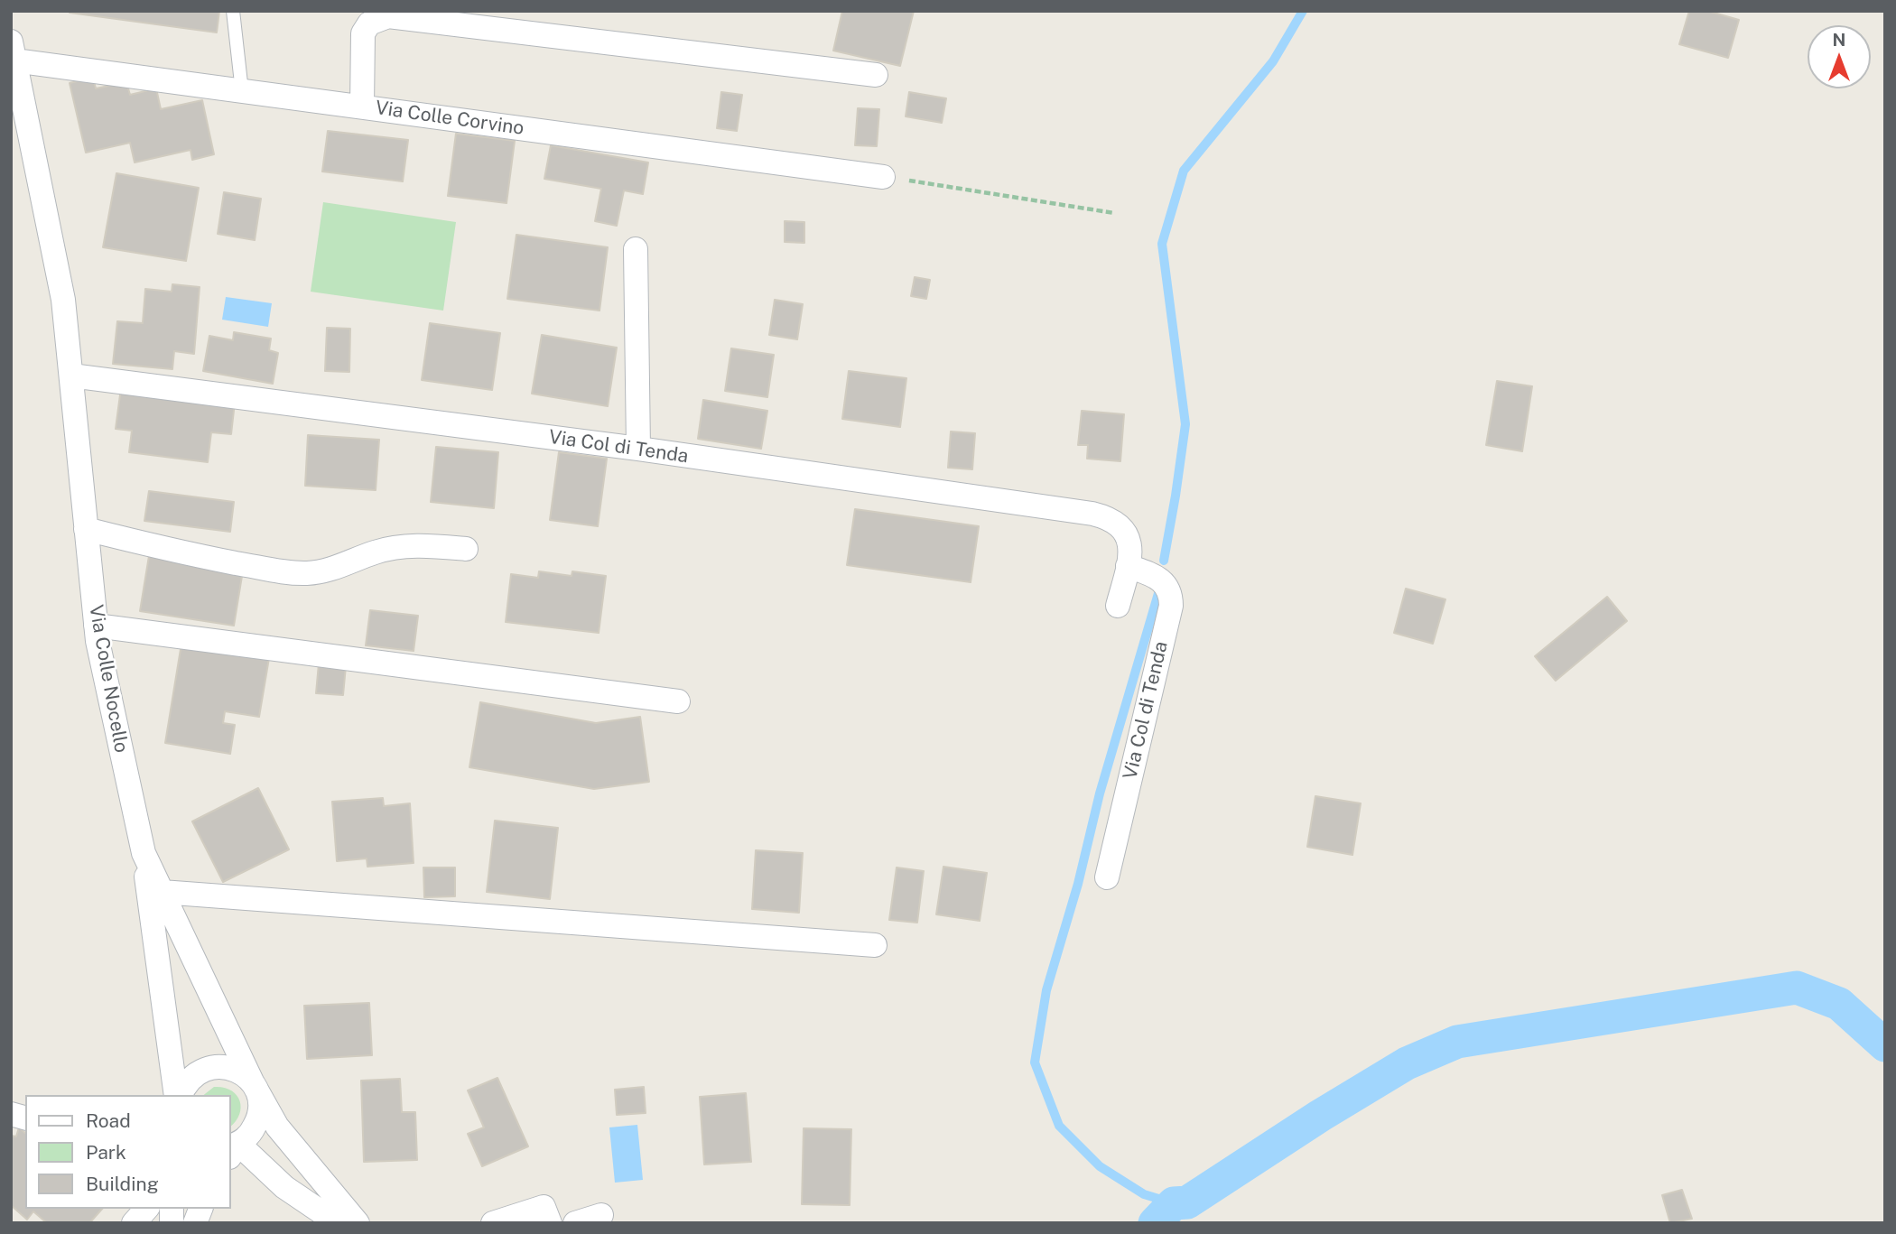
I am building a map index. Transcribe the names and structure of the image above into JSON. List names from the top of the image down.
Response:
{
  "streets": {
    "street": ["Via Colle Corvino", "Via Col di Tenda", "Via Colle Nocello"]
  },
  "crossings": [
    ["Via Colle Corvino", "Via Colle Nocello"],
    ["Via Col di Tenda", "Via Colle Nocello"]
  ],
  "legend": ["Road", "Park", "Building"],
  "north": "top"
}
